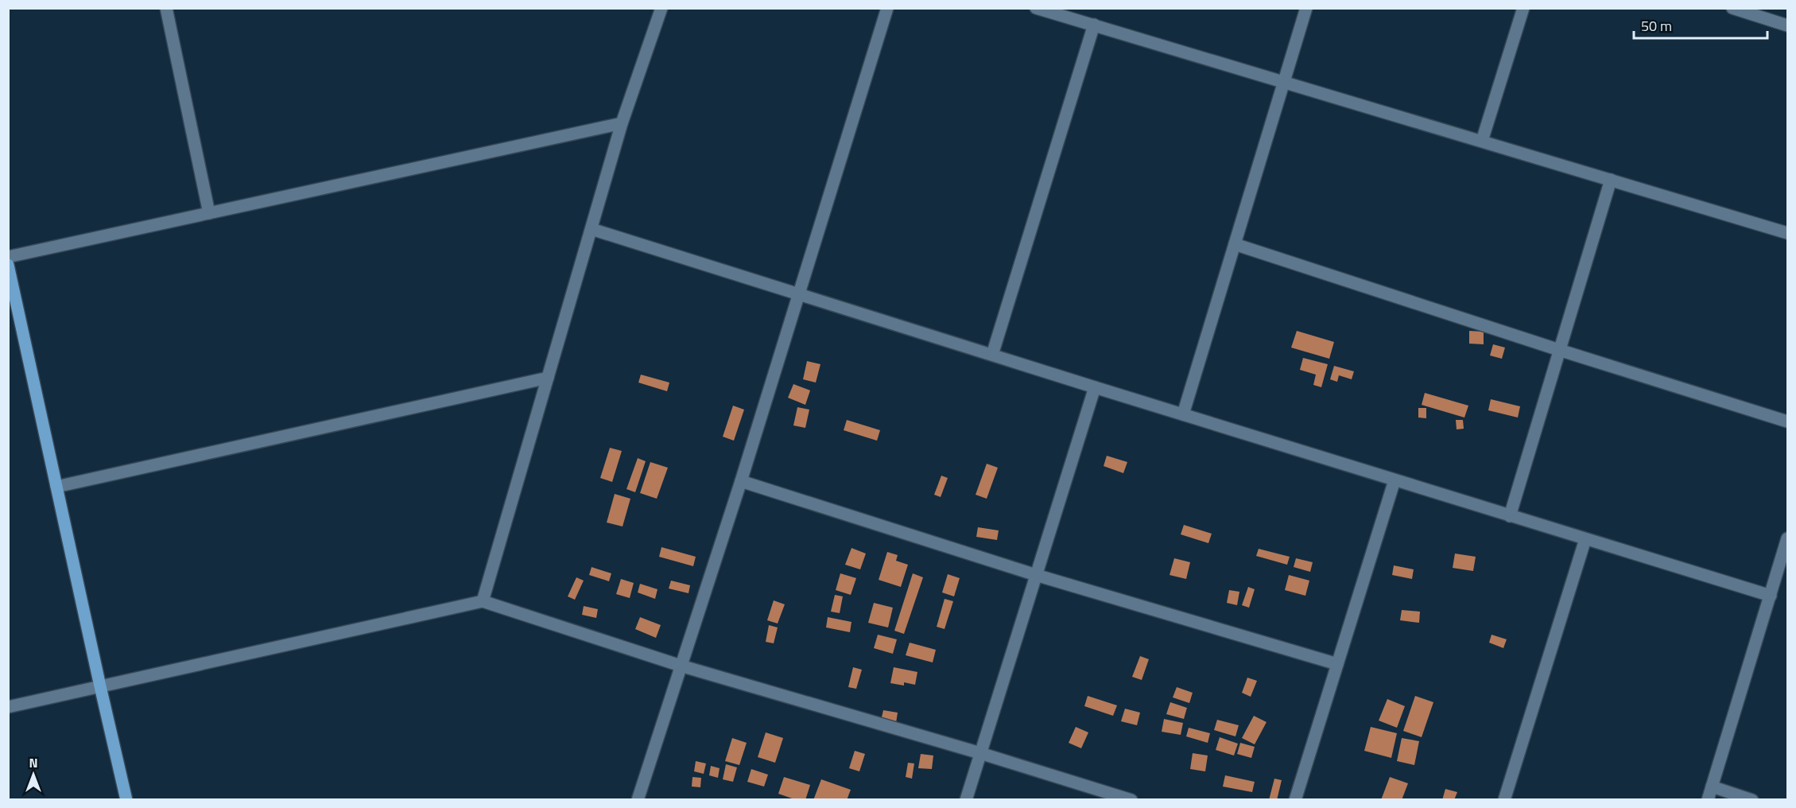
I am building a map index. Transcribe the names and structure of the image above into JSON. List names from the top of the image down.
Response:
{
  "scale_bar": "50 m",
  "north": "top"
}
